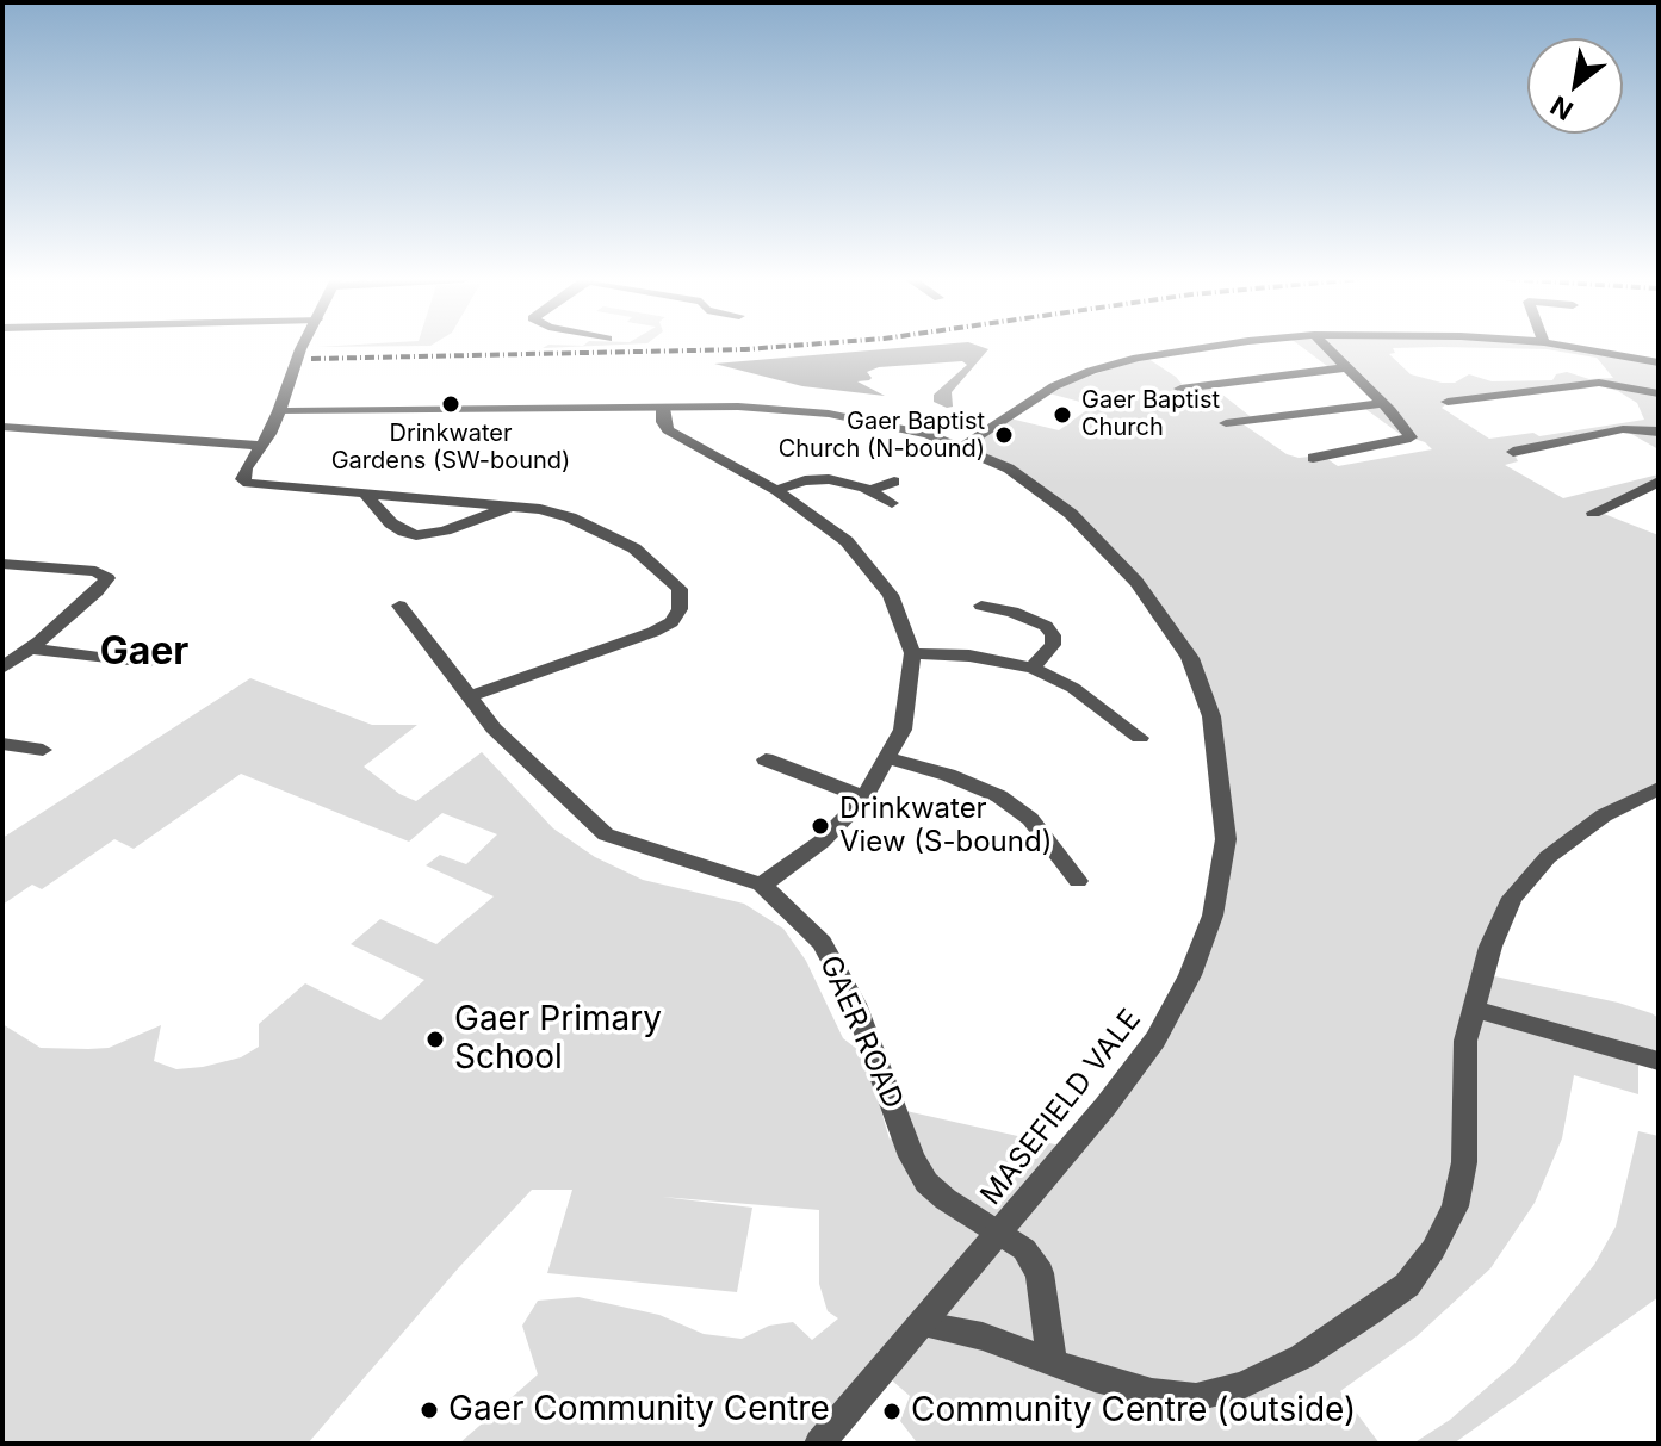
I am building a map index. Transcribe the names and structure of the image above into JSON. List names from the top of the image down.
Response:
{
  "streets": {
    "street": ["GAER ROAD", "MASEFIELD VALE"]
  },
  "crossings": [
    ["GAER ROAD", "MASEFIELD VALE"]
  ],
  "districts": ["Gaer"],
  "places": [
    "Drinkwater Gardens (SW-bound)",
    "Gaer Baptist Church",
    "Gaer Baptist Church (N-bound)",
    "Drinkwater View (S-bound)",
    "Gaer Primary School",
    "Gaer Community Centre",
    "Community Centre (outside)"
  ],
  "north": "bottom left"
}
